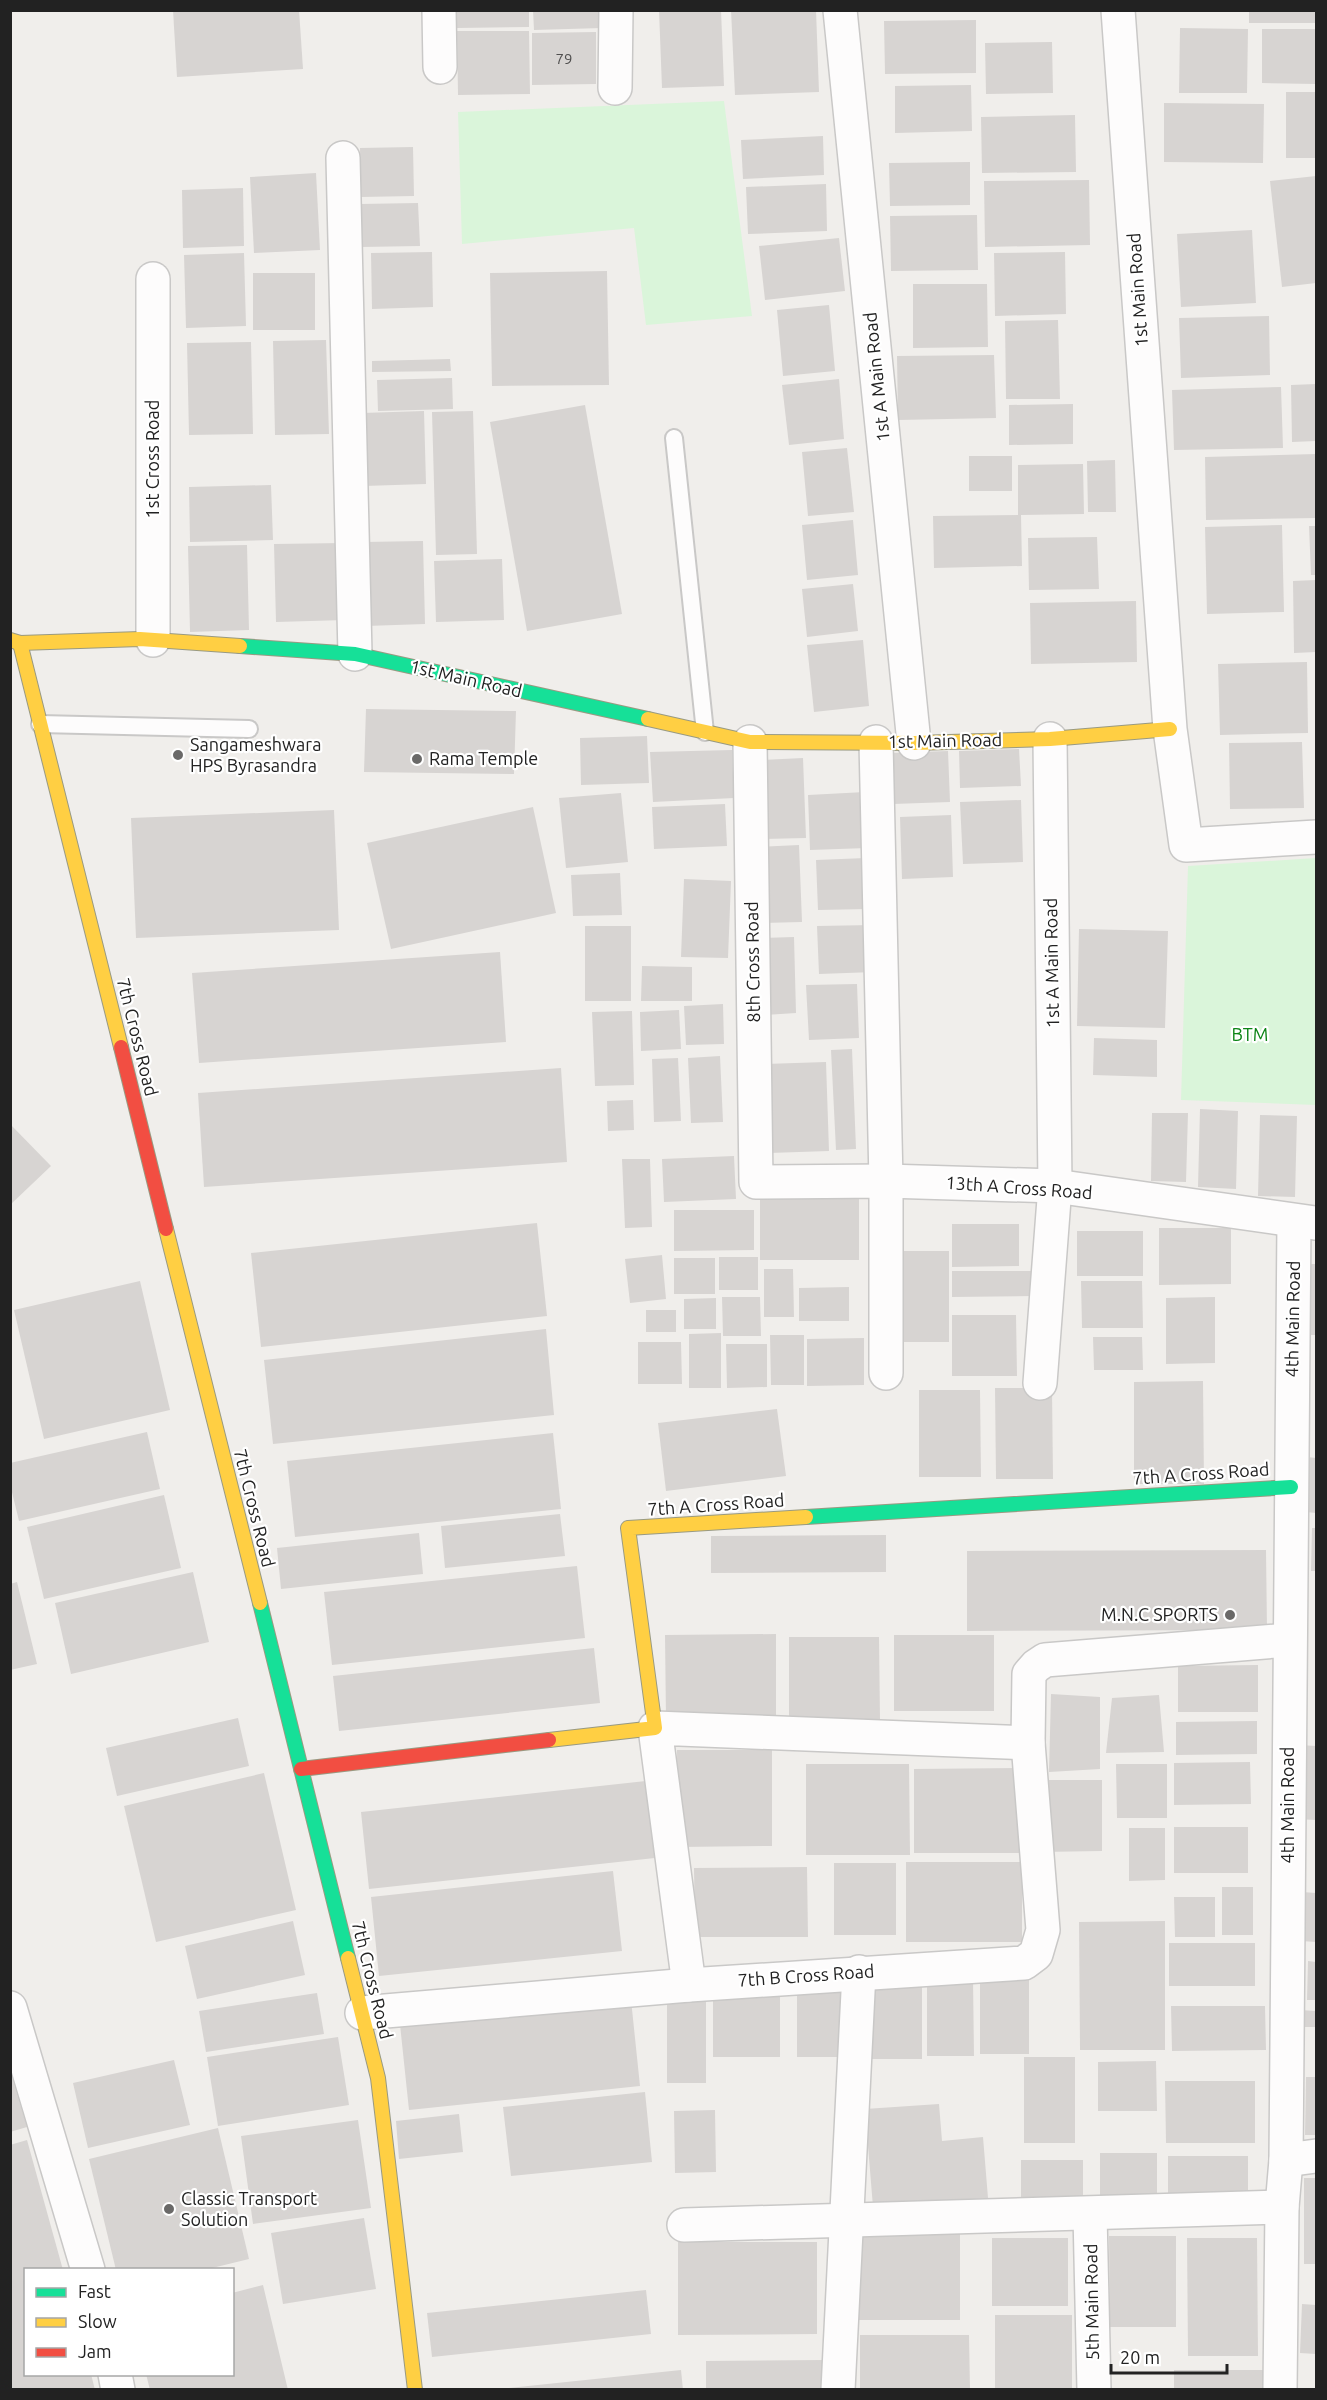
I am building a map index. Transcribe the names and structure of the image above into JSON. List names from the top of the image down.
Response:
{
  "streets": {
    "street": [
      "1st Main Road",
      "1st A Main Road",
      "1st Cross Road",
      "8th Cross Road",
      "7th Cross Road",
      "13th A Cross Road",
      "4th Main Road",
      "7th A Cross Road",
      "7th B Cross Road",
      "5th Main Road"
    ]
  },
  "crossings": [
    ["1st Main Road", "1st A Main Road"],
    ["1st Main Road", "1st Cross Road"],
    ["1st Main Road", "8th Cross Road"],
    ["1st Main Road", "7th Cross Road"],
    ["1st A Main Road", "13th A Cross Road"],
    ["8th Cross Road", "13th A Cross Road"],
    ["7th Cross Road", "7th B Cross Road"],
    ["13th A Cross Road", "4th Main Road"],
    ["4th Main Road", "7th A Cross Road"],
    ["4th Main Road", "7th B Cross Road"]
  ],
  "parks": ["BTM"],
  "places": [
    "Sangameshwara HPS Byrasandra",
    "Rama Temple",
    "M.N.C SPORTS",
    "Classic Transport Solution"
  ],
  "house_numbers": ["79"],
  "legend": ["Fast", "Slow", "Jam"],
  "scale_bar": "20 m"
}
